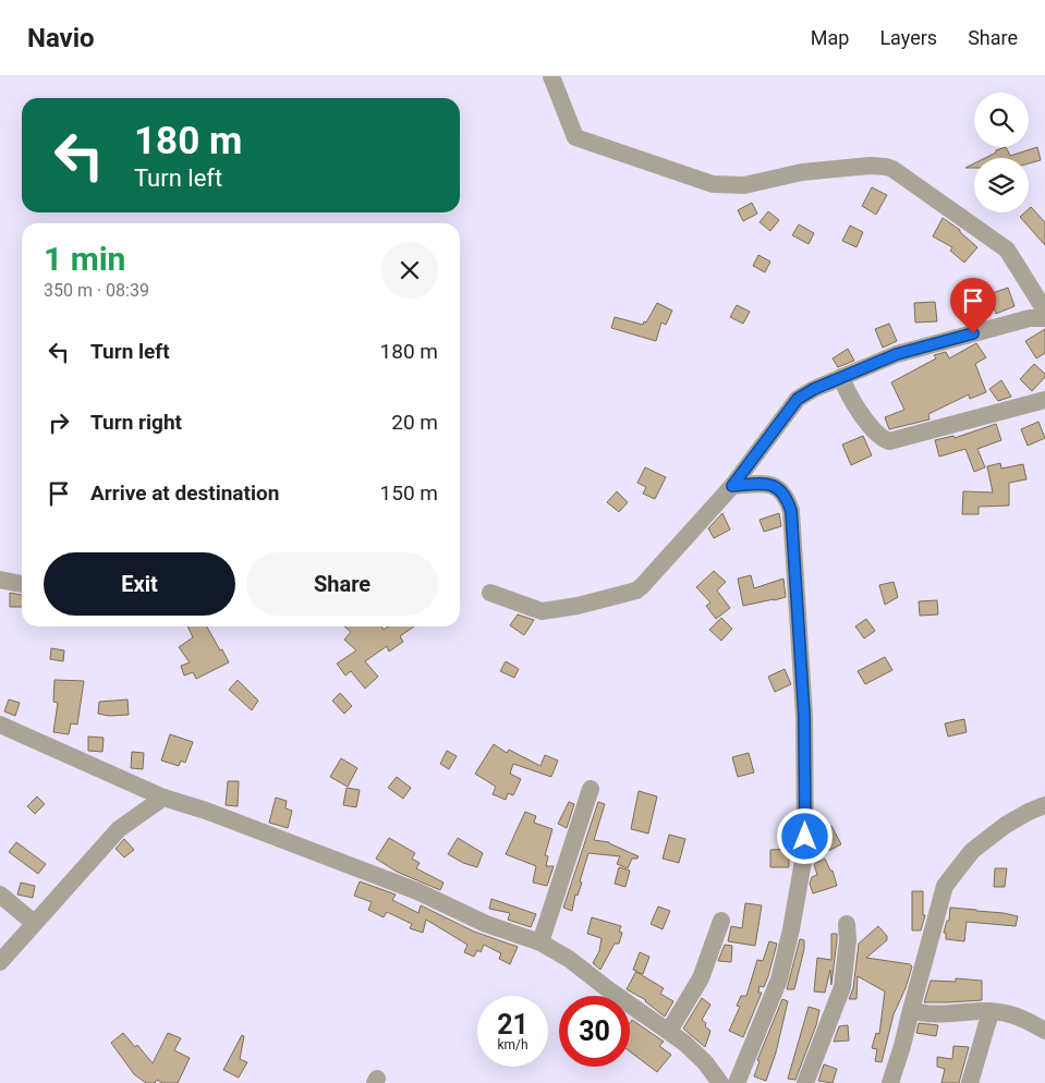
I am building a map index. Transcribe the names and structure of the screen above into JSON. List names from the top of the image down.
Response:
{
  "page": {
    "header": "Navio",
    "nav": ["Map", "Layers", "Share"],
    "turn": ["180 m", "Turn left"],
    "heading": ["1 min", "350 m · 08:39"],
    "list": [
      {
        "name": "Turn left",
        "value": "180 m"
      },
      {
        "name": "Turn right",
        "value": "20 m"
      },
      {
        "name": "Arrive at destination",
        "value": "150 m"
      }
    ],
    "buttons": ["Exit", "Share"],
    "speed": "21 km/h",
    "limit": "30"
  }
}
